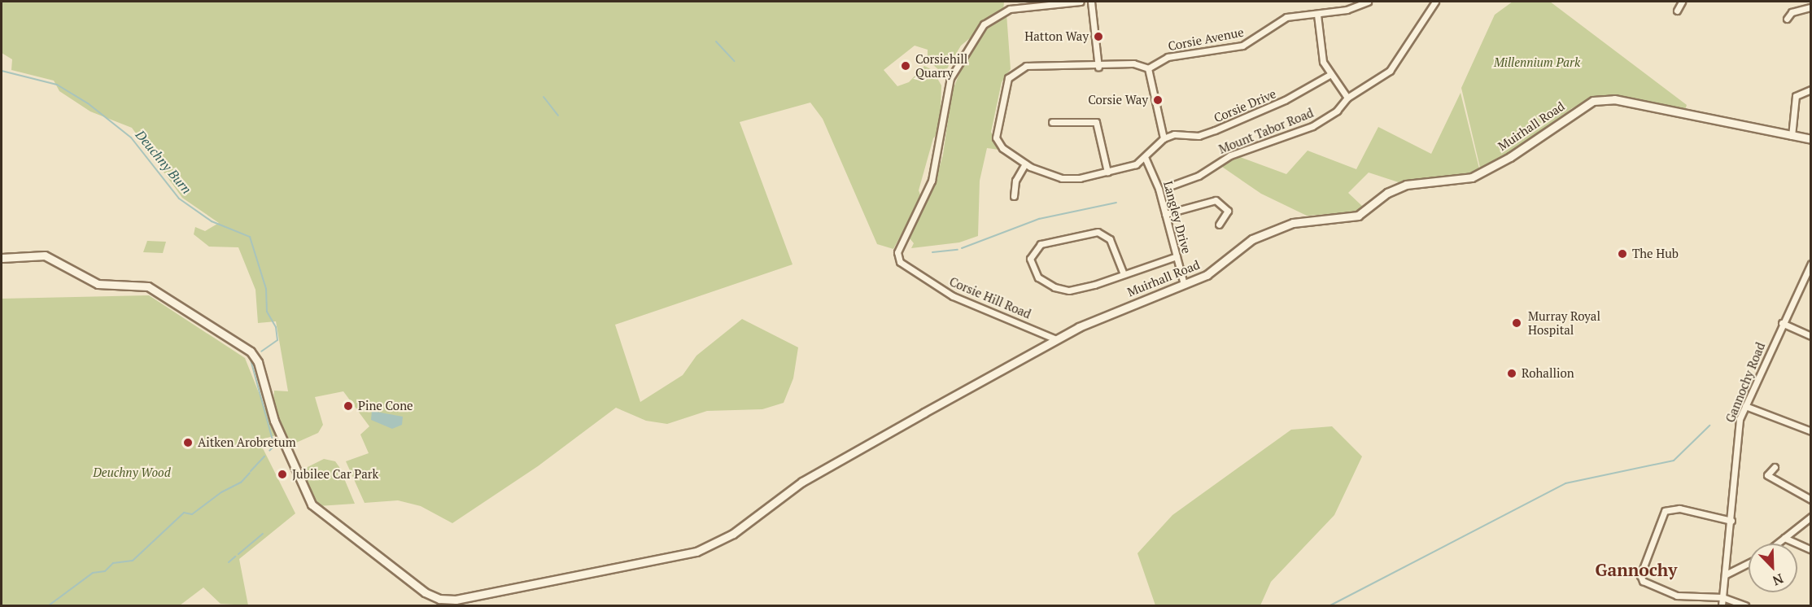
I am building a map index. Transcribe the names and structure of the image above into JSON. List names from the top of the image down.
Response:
{
  "streets": {
    "street": [
      "Corsie Avenue",
      "Corsie Drive",
      "Muirhall Road",
      "Mount Tabor Road",
      "Langley Drive",
      "Corsie Hill Road",
      "Gannochy Road"
    ]
  },
  "crossings": [
    ["Corsie Avenue", "Corsie Drive"],
    ["Corsie Avenue", "Langley Drive"],
    ["Corsie Drive", "Langley Drive"],
    ["Muirhall Road", "Langley Drive"],
    ["Muirhall Road", "Corsie Hill Road"]
  ],
  "districts": ["Gannochy"],
  "water": ["Deuchny Burn"],
  "parks": ["Millennium Park", "Deuchny Wood"],
  "places": [
    "Hatton Way",
    "Corsiehill Quarry",
    "Corsie Way",
    "The Hub",
    "Murray Royal Hospital",
    "Rohallion",
    "Pine Cone",
    "Aitken Arobretum",
    "Jubilee Car Park"
  ],
  "north": "bottom right"
}
